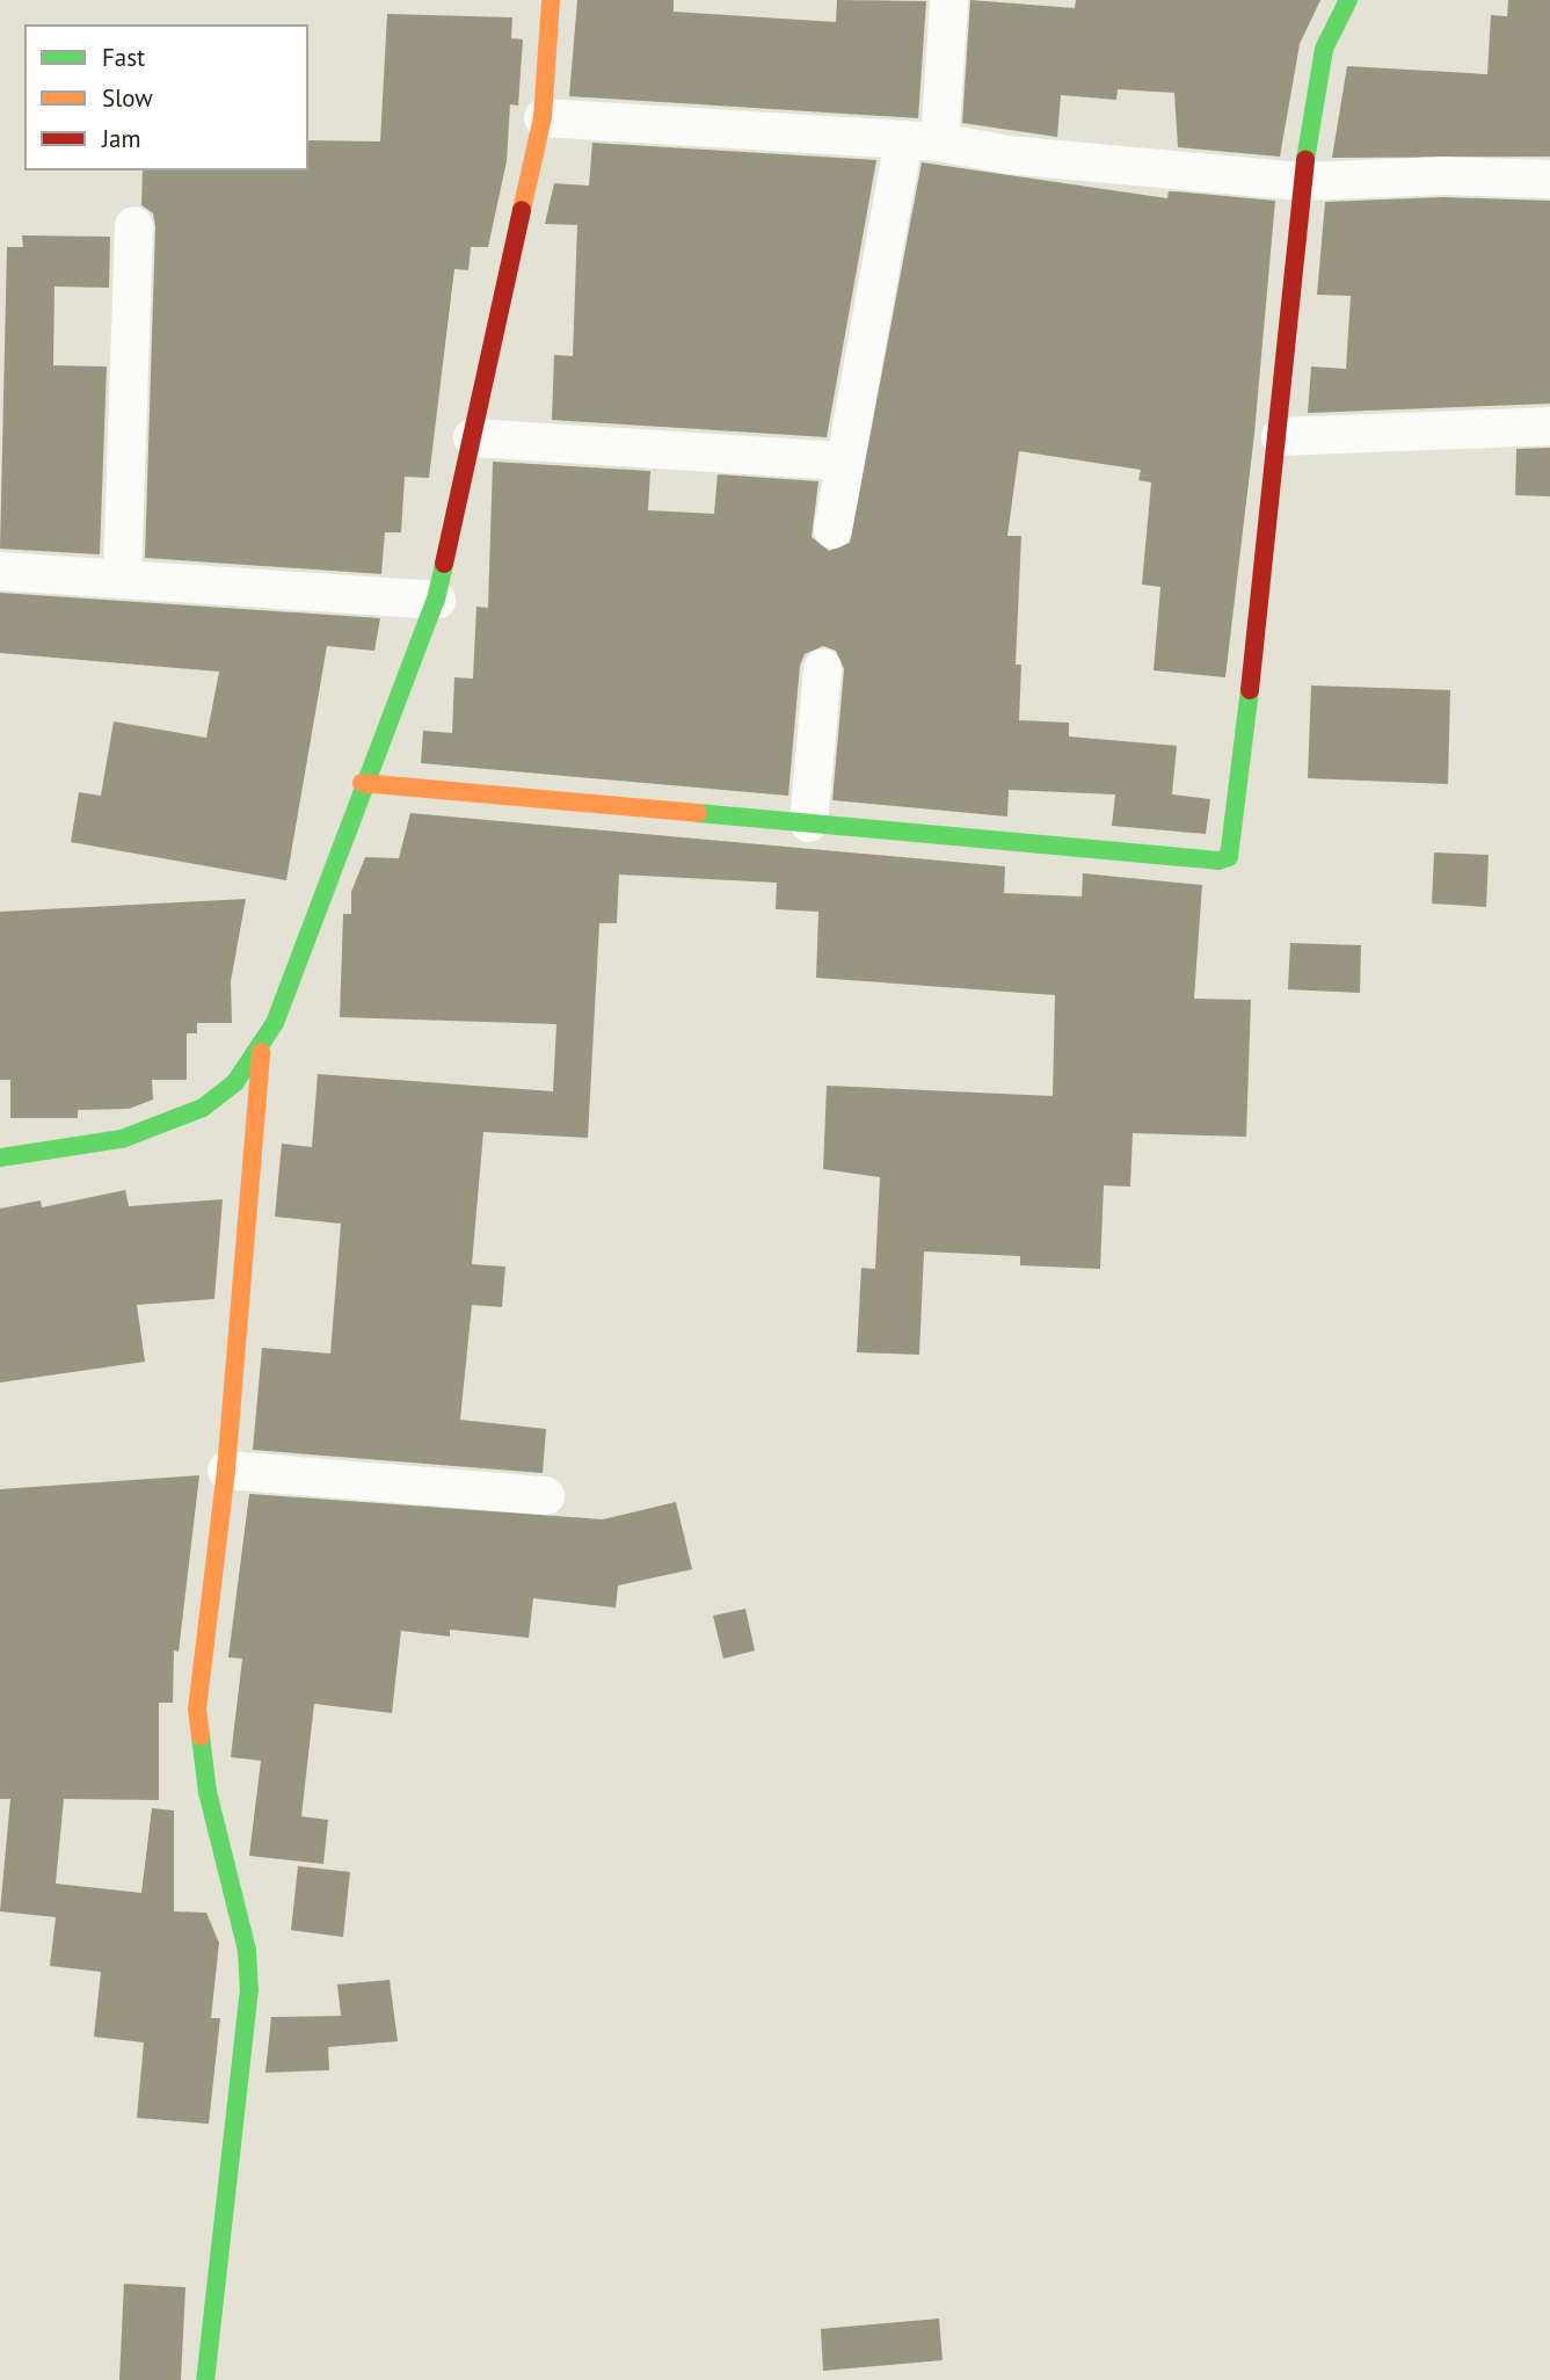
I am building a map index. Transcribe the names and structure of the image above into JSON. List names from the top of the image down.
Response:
{
  "legend": ["Fast", "Slow", "Jam"]
}
